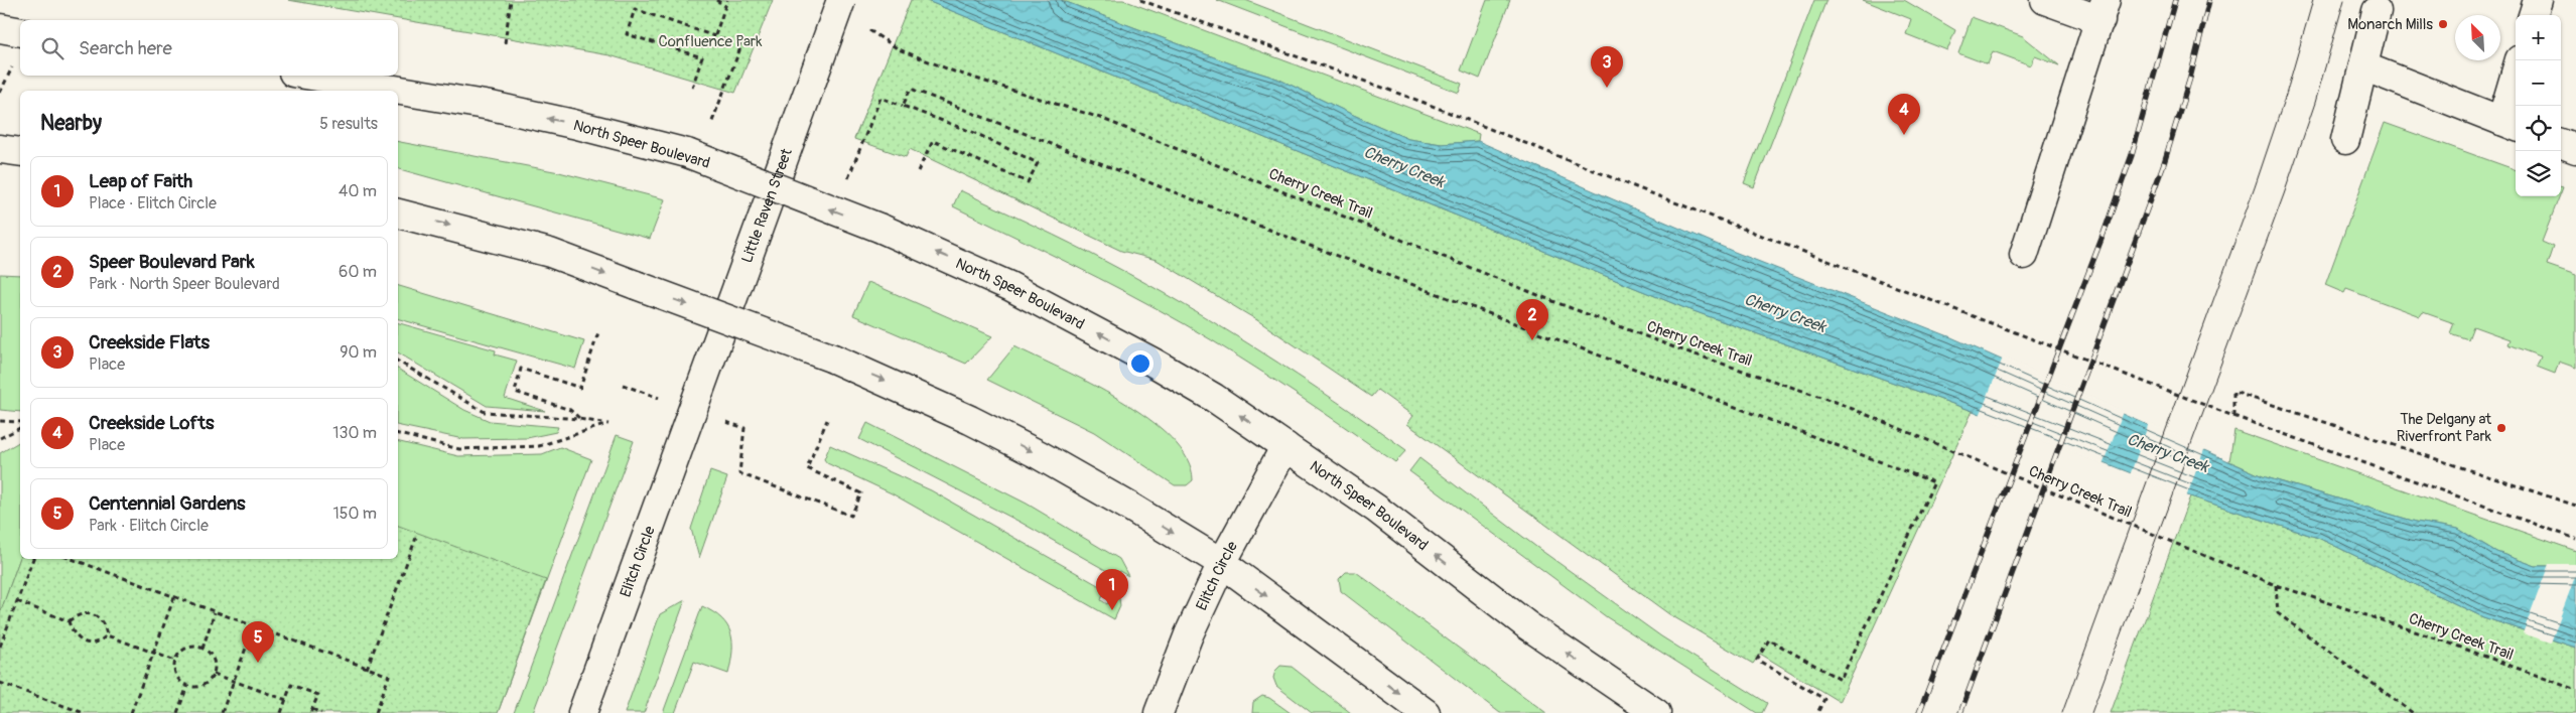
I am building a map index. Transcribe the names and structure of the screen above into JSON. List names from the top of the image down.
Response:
{
  "streets": {
    "main road": ["North Speer Boulevard", "Little Raven Street", "Elitch Circle"],
    "path": ["Cherry Creek Trail"]
  },
  "crossings": [
    ["North Speer Boulevard", "Elitch Circle"],
    ["Little Raven Street", "Elitch Circle"]
  ],
  "water": ["Cherry Creek"],
  "parks": ["Confluence Park"],
  "places": ["Monarch Mills", "The Delgany at Riverfront Park"],
  "north": "top left",
  "page": {
    "map_buttons": ["+", "−"],
    "search": "Search here",
    "pins": [
      "3",
      "4",
      "2",
      "1",
      "5"
    ],
    "heading": ["Nearby", "5 results"],
    "list": [
      {
        "mark": "1",
        "name": "Leap of Faith",
        "note": "Place · Elitch Circle",
        "value": "40 m"
      },
      {
        "mark": "2",
        "name": "Speer Boulevard Park",
        "note": "Park · North Speer Boulevard",
        "value": "60 m"
      },
      {
        "mark": "3",
        "name": "Creekside Flats",
        "note": "Place",
        "value": "90 m"
      },
      {
        "mark": "4",
        "name": "Creekside Lofts",
        "note": "Place",
        "value": "130 m"
      },
      {
        "mark": "5",
        "name": "Centennial Gardens",
        "note": "Park · Elitch Circle",
        "value": "150 m"
      }
    ]
  }
}
